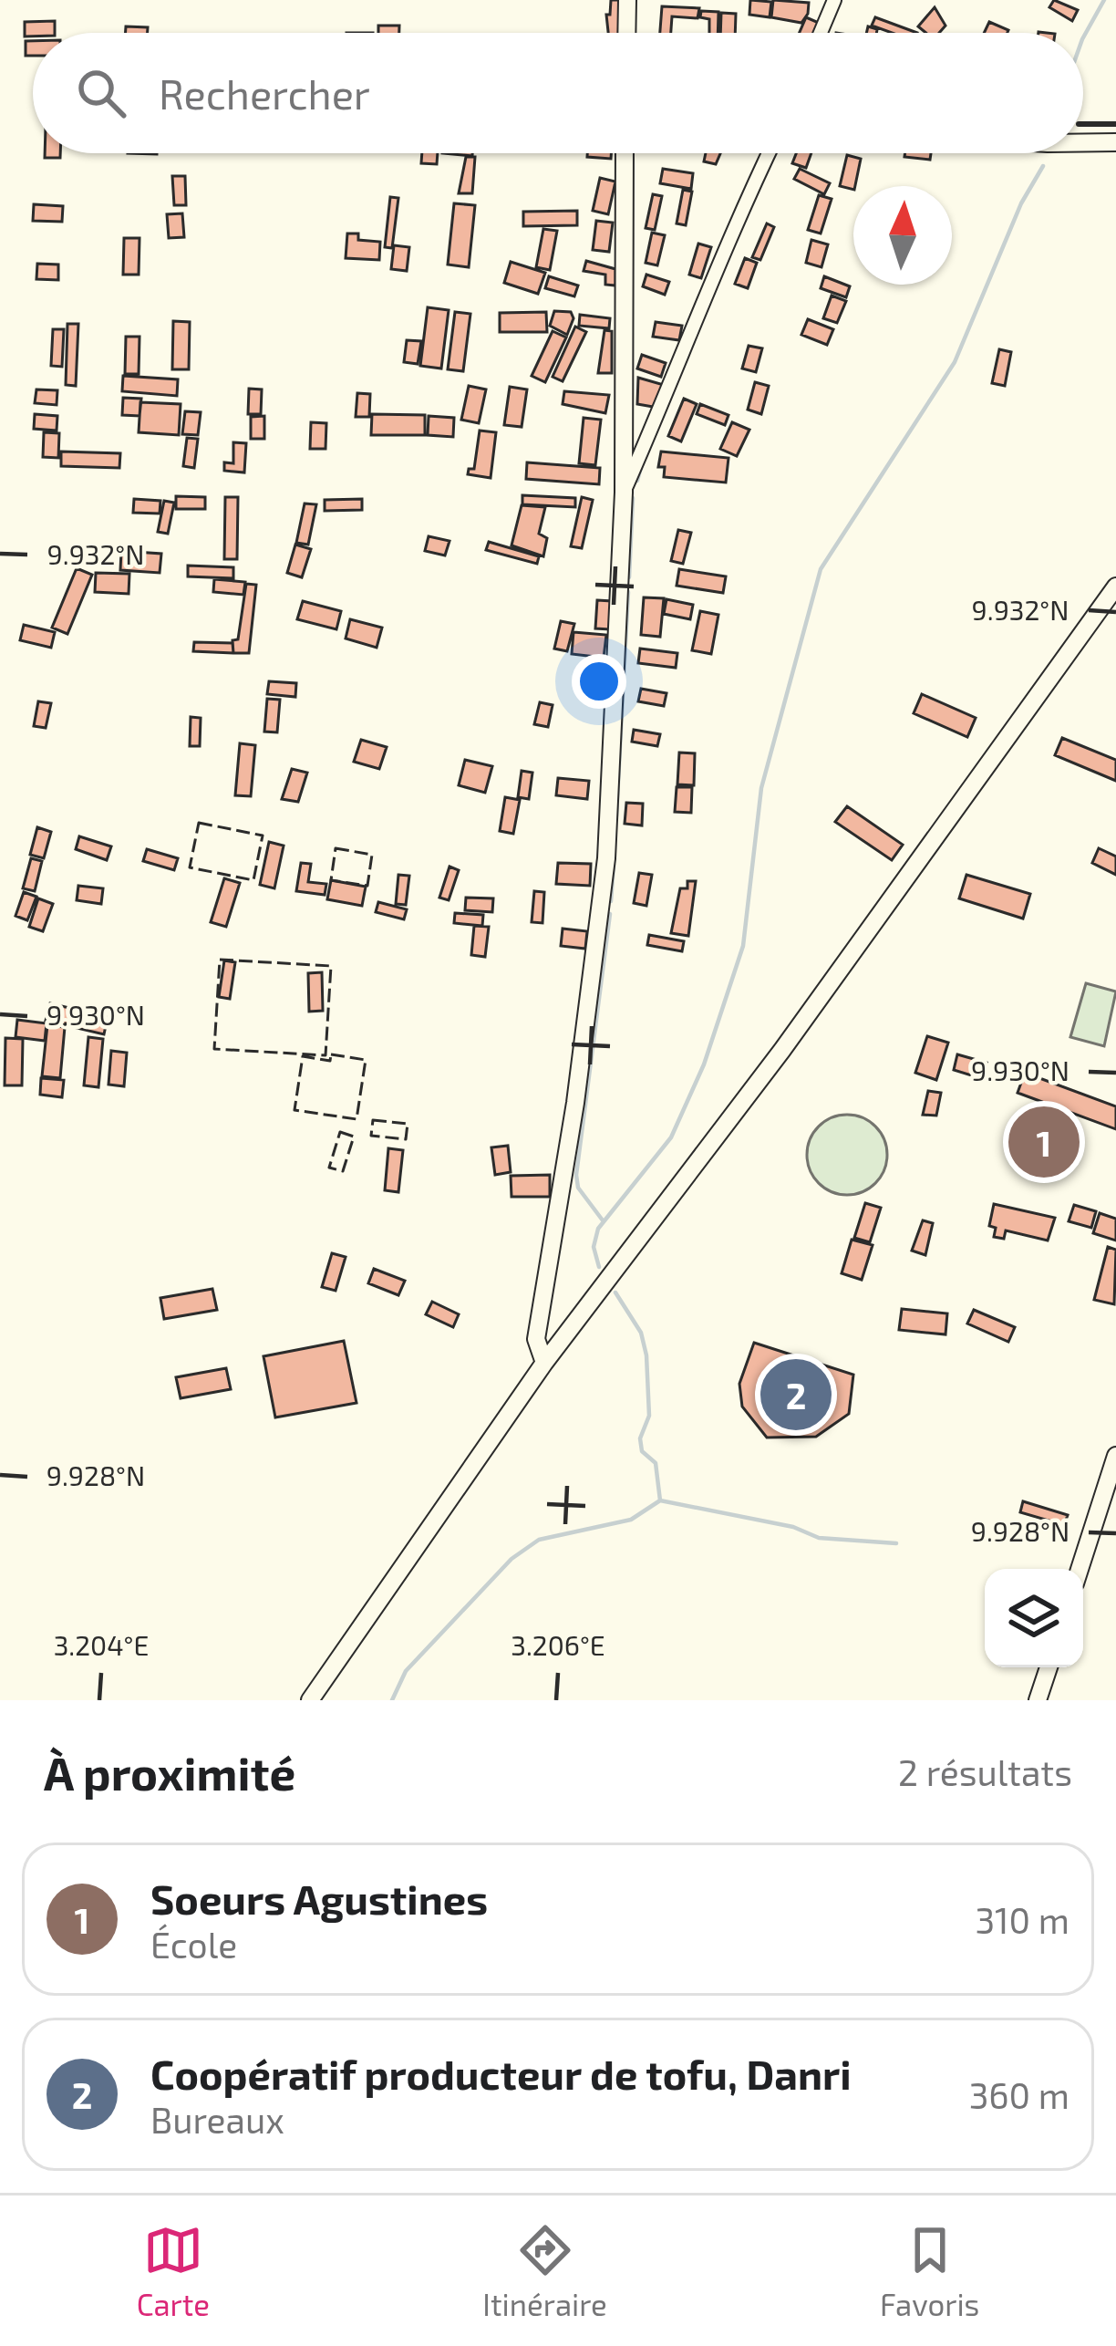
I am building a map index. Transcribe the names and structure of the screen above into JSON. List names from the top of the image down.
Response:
{
  "north": "top",
  "page": {
    "search": "Rechercher",
    "pins": ["1", "2"],
    "heading": ["À proximité", "2 résultats"],
    "list": [
      {
        "mark": "1",
        "name": "Soeurs Agustines",
        "note": "École",
        "value": "310 m"
      },
      {
        "mark": "2",
        "name": "Coopératif producteur de tofu, Danri",
        "note": "Bureaux",
        "value": "360 m"
      }
    ],
    "nav": ["Carte", "Itinéraire", "Favoris"]
  },
  "coordinates": [
    "9.932°N",
    "9.930°N",
    "9.928°N",
    "3.204°E",
    "3.206°E"
  ]
}
